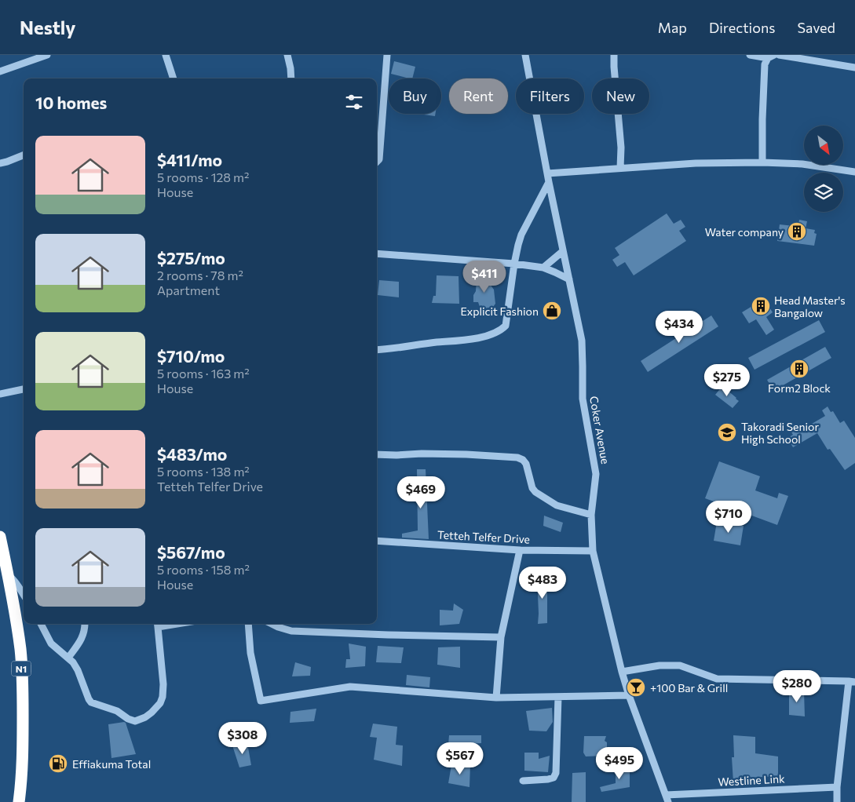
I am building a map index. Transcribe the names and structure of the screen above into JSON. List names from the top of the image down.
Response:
{
  "streets": {
    "highway": ["N1"],
    "street": ["Coker Avenue", "Tetteh Telfer Drive", "Westline Link"]
  },
  "crossings": [
    ["Coker Avenue", "Tetteh Telfer Drive"],
    ["Coker Avenue", "Westline Link"]
  ],
  "places": {
    "building": ["Water company", "Head Master's Bangalow", "Form2 Block"],
    "shop": ["Explicit Fashion"],
    "school or university": ["Takoradi Senior High School"],
    "bar": ["+100 Bar & Grill"],
    "fuel station": ["Effiakuma Total"]
  },
  "north": "bottom right",
  "page": {
    "header": "Nestly",
    "nav": ["Map", "Directions", "Saved"],
    "chip": [
      "Buy",
      "Rent",
      "Filters",
      "New"
    ],
    "heading": "10 homes",
    "list": [
      {
        "name": "$411/mo",
        "note": "5 rooms · 128 m² · House"
      },
      {
        "name": "$275/mo",
        "note": "2 rooms · 78 m² · Apartment"
      },
      {
        "name": "$710/mo",
        "note": "5 rooms · 163 m² · House"
      },
      {
        "name": "$483/mo",
        "note": "5 rooms · 138 m² · Tetteh Telfer Drive"
      },
      {
        "name": "$567/mo",
        "note": "5 rooms · 158 m² · House"
      }
    ],
    "price": [
      "$411",
      "$434",
      "$275",
      "$469",
      "$710",
      "$483",
      "$280",
      "$308",
      "$567",
      "$495"
    ]
  }
}
